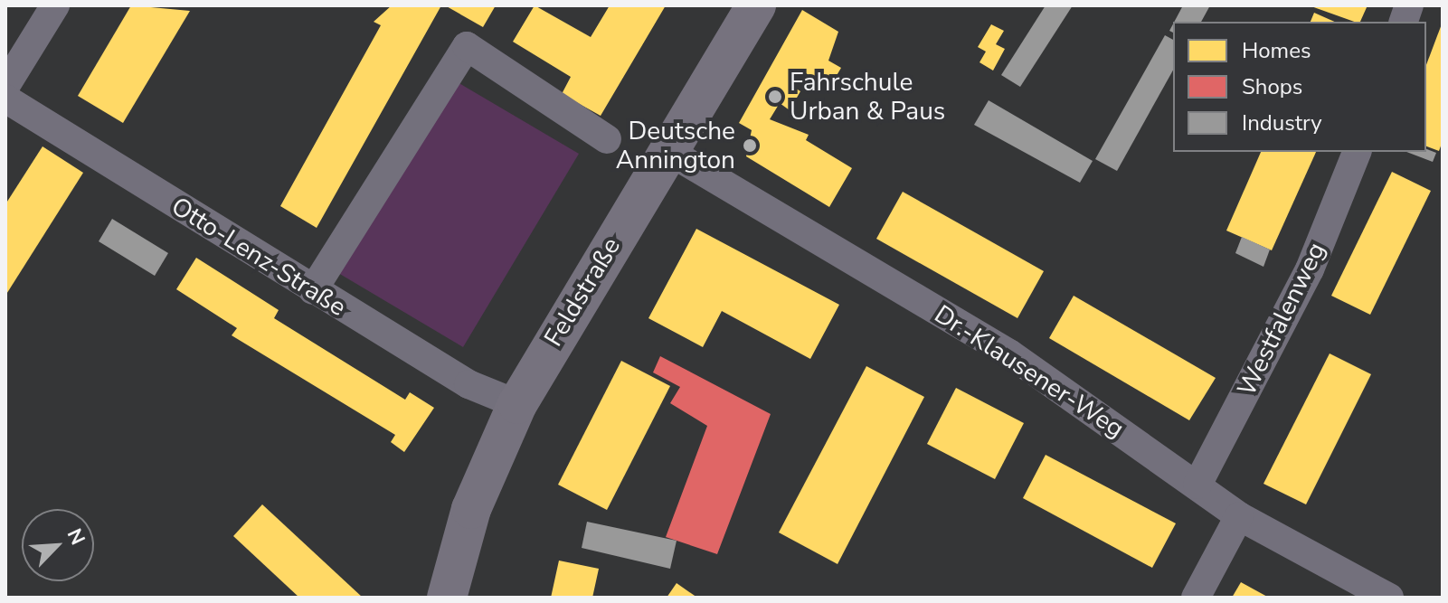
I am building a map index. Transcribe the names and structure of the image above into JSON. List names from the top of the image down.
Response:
{
  "streets": {
    "main road": ["Feldstraße"],
    "street": ["Otto-Lenz-Straße", "Westfalenweg", "Dr.-Klausener-Weg"]
  },
  "crossings": [
    ["Otto-Lenz-Straße", "Feldstraße"],
    ["Feldstraße", "Dr.-Klausener-Weg"],
    ["Westfalenweg", "Dr.-Klausener-Weg"]
  ],
  "places": ["Fahrschule Urban & Paus", "Deutsche Annington"],
  "legend": ["Homes", "Shops", "Industry"],
  "north": "top right"
}
